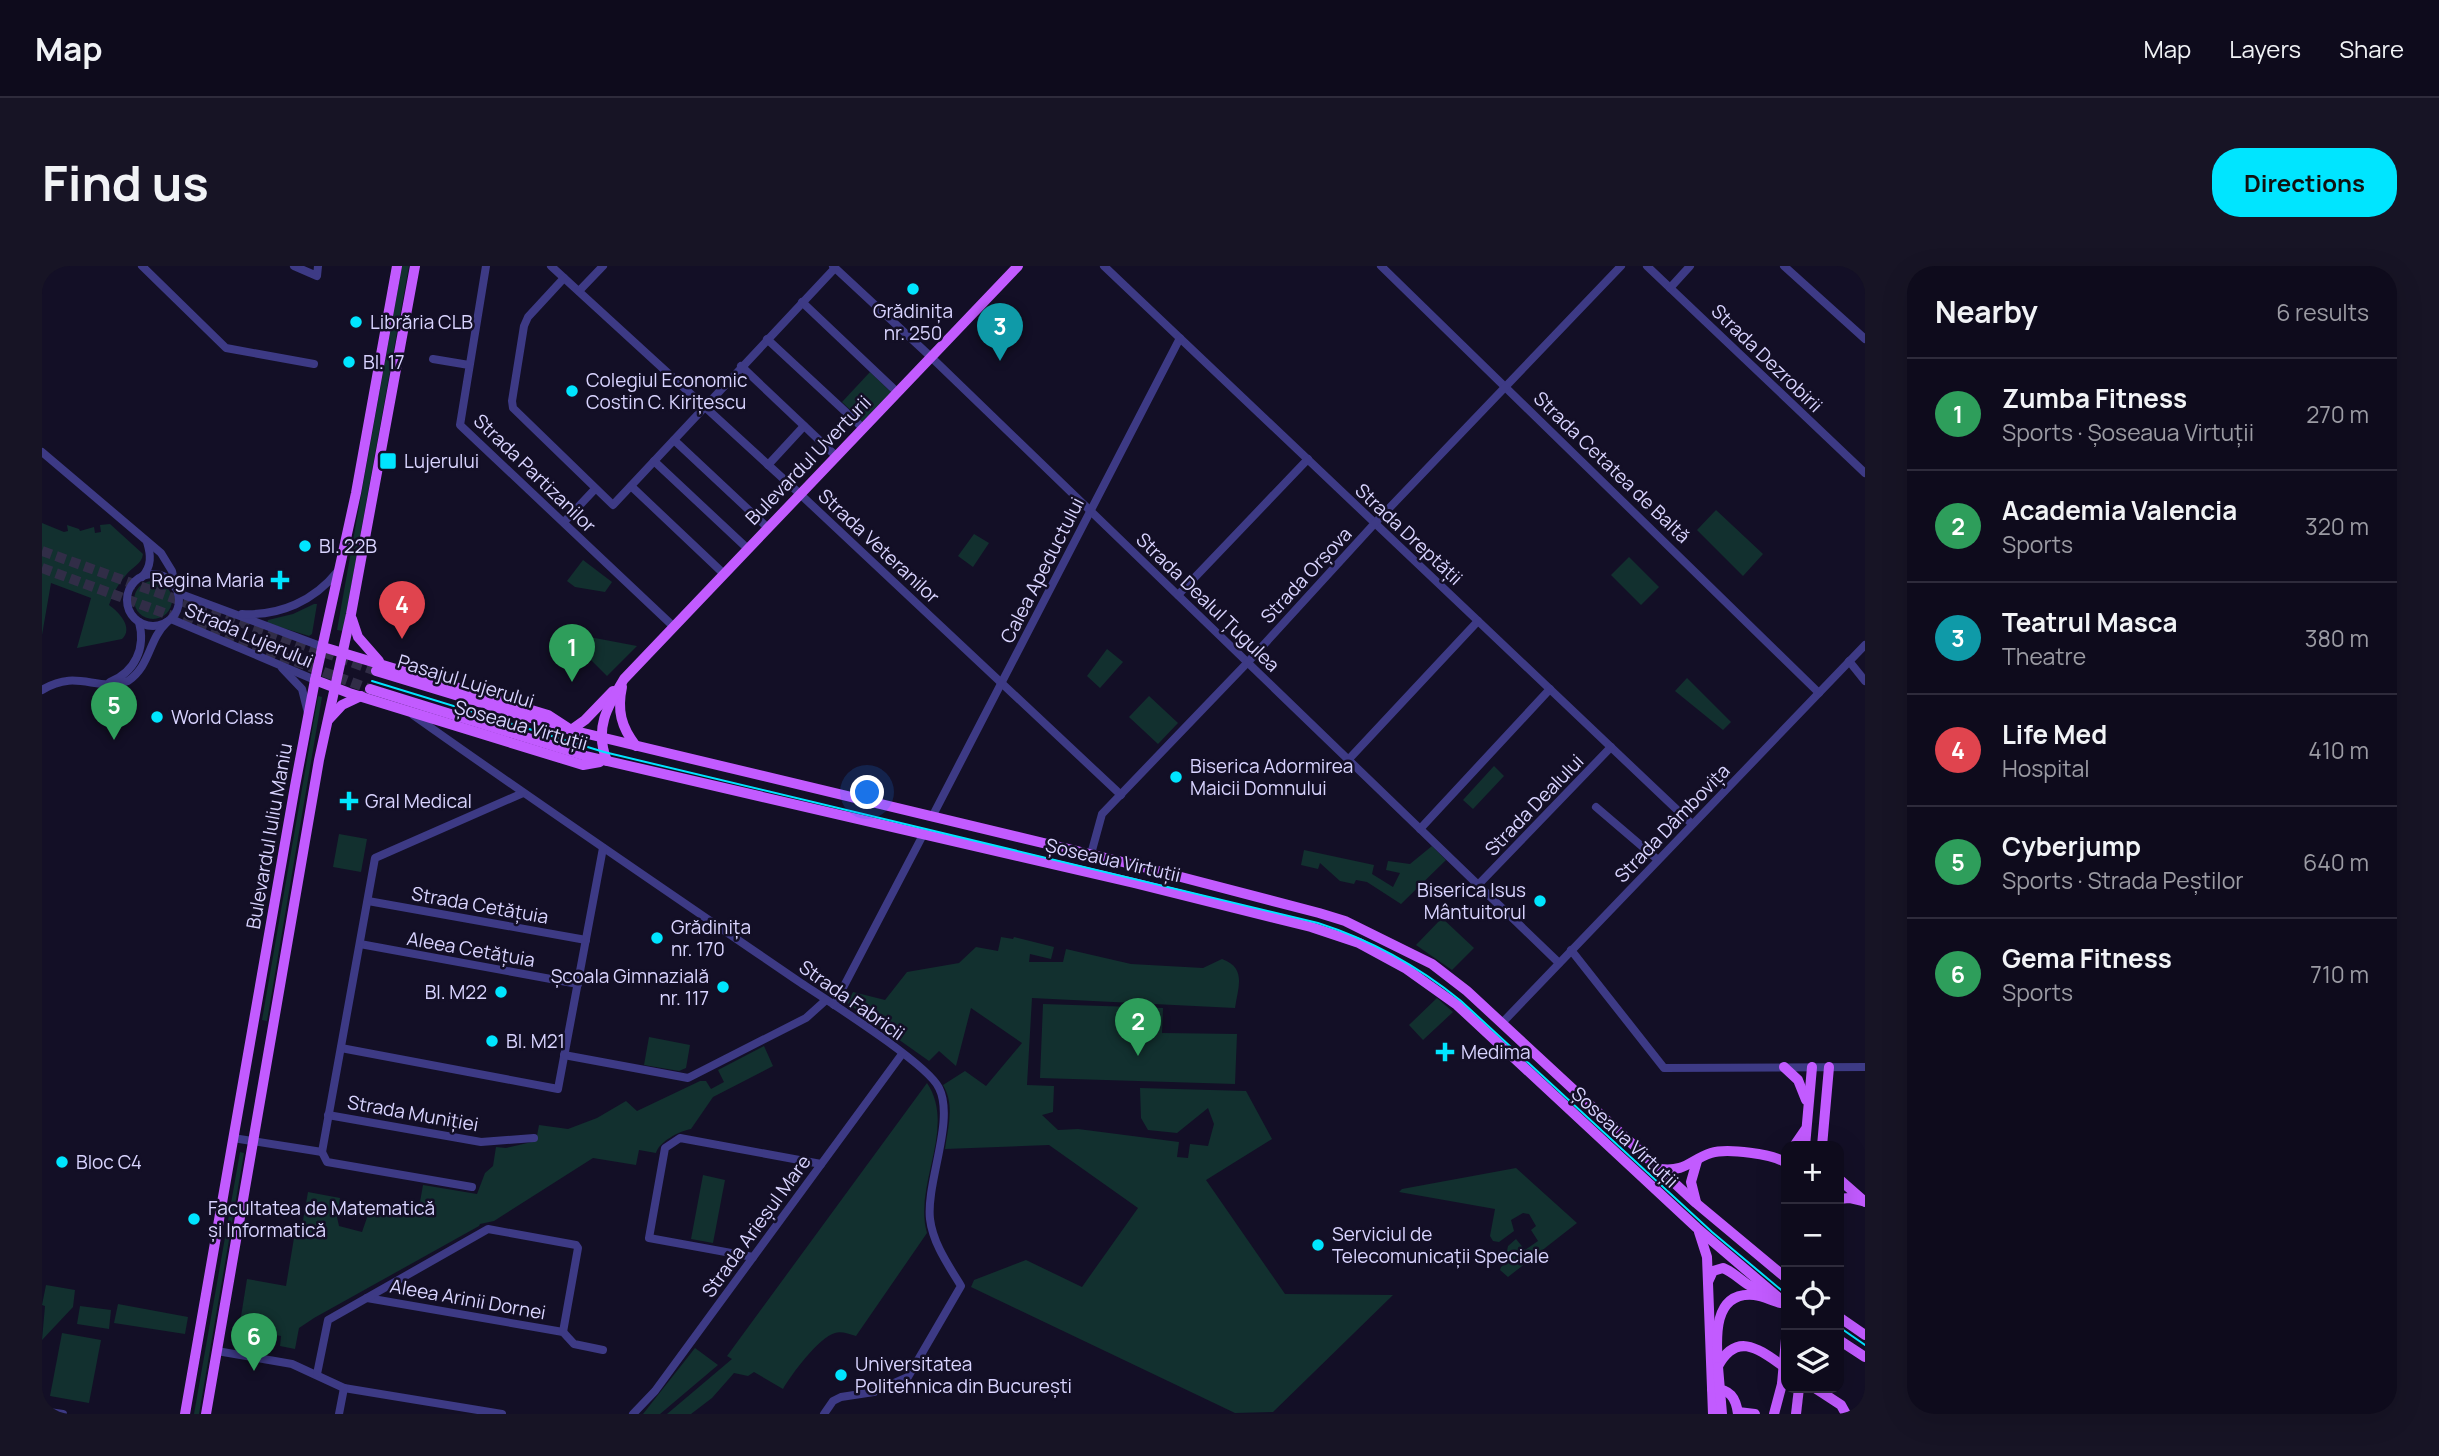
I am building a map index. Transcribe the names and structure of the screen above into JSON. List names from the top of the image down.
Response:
{
  "streets": {
    "main road": [
      "Bulevardul Uverturii",
      "Pasajul Lujerului",
      "Șoseaua Virtuții",
      "Bulevardul Iuliu Maniu"
    ],
    "street": [
      "Strada Dezrobirii",
      "Strada Cetatea de Baltă",
      "Strada Partizanilor",
      "Strada Dreptății",
      "Strada Veteranilor",
      "Calea Apeductului",
      "Strada Orșova",
      "Strada Dealul Țugulea",
      "Strada Lujerului",
      "Strada Dealului",
      "Strada Dâmbovița",
      "Strada Cetățuia",
      "Aleea Cetățuia",
      "Strada Fabricii",
      "Strada Muniției",
      "Strada Arieșul Mare",
      "Aleea Arinii Dornei"
    ]
  },
  "crossings": [
    ["Bulevardul Uverturii", "Strada Partizanilor"],
    ["Bulevardul Uverturii", "Strada Veteranilor"],
    ["Bulevardul Uverturii", "Strada Dealul Țugulea"],
    ["Bulevardul Uverturii", "Șoseaua Virtuții"],
    ["Strada Cetatea de Baltă", "Strada Orșova"],
    ["Strada Cetatea de Baltă", "Strada Dâmbovița"],
    ["Strada Dreptății", "Calea Apeductului"],
    ["Strada Dreptății", "Strada Orșova"],
    ["Strada Dreptății", "Strada Dealului"],
    ["Strada Dreptății", "Strada Dâmbovița"],
    ["Strada Veteranilor", "Calea Apeductului"],
    ["Strada Veteranilor", "Strada Orșova"],
    ["Calea Apeductului", "Strada Dealul Țugulea"],
    ["Calea Apeductului", "Șoseaua Virtuții"],
    ["Strada Orșova", "Strada Dealul Țugulea"],
    ["Strada Orșova", "Șoseaua Virtuții"],
    ["Strada Dealul Țugulea", "Strada Dealului"],
    ["Strada Dealul Țugulea", "Strada Dâmbovița"],
    ["Strada Lujerului", "Șoseaua Virtuții"],
    ["Strada Lujerului", "Bulevardul Iuliu Maniu"],
    ["Pasajul Lujerului", "Șoseaua Virtuții"],
    ["Șoseaua Virtuții", "Strada Dâmbovița"],
    ["Șoseaua Virtuții", "Bulevardul Iuliu Maniu"],
    ["Șoseaua Virtuții", "Strada Fabricii"],
    ["Strada Fabricii", "Strada Arieșul Mare"]
  ],
  "places": {
    "other": [
      "Grădinița nr. 250",
      "Librăria CLB",
      "Bl. 17",
      "Colegiul Economic Costin C. Kirițescu",
      "Bl. 22B",
      "World Class",
      "Biserica Adormirea Maicii Domnului",
      "Biserica Isus Mântuitorul",
      "Grădinița nr. 170",
      "Școala Gimnazială nr. 117",
      "Bl. M22",
      "Bl. M21",
      "Bloc C4",
      "Facultatea de Matematică și Informatică",
      "Serviciul de Telecomunicații Speciale",
      "Universitatea Politehnica din București"
    ],
    "transit": ["Lujerului"],
    "health": ["Regina Maria", "Gral Medical", "Medima"]
  },
  "page": {
    "header": "Map",
    "nav": ["Map", "Layers", "Share"],
    "buttons": "Directions",
    "title": "Find us",
    "heading": ["Nearby", "6 results"],
    "pins": [
      "3",
      "4",
      "1",
      "5",
      "2",
      "6"
    ],
    "list": [
      {
        "mark": "1",
        "name": "Zumba Fitness",
        "note": "Sports · Șoseaua Virtuții",
        "value": "270 m"
      },
      {
        "mark": "2",
        "name": "Academia Valencia",
        "note": "Sports",
        "value": "320 m"
      },
      {
        "mark": "3",
        "name": "Teatrul Masca",
        "note": "Theatre",
        "value": "380 m"
      },
      {
        "mark": "4",
        "name": "Life Med",
        "note": "Hospital",
        "value": "410 m"
      },
      {
        "mark": "5",
        "name": "Cyberjump",
        "note": "Sports · Strada Peștilor",
        "value": "640 m"
      },
      {
        "mark": "6",
        "name": "Gema Fitness",
        "note": "Sports",
        "value": "710 m"
      }
    ],
    "map_buttons": ["+", "−"]
  }
}
